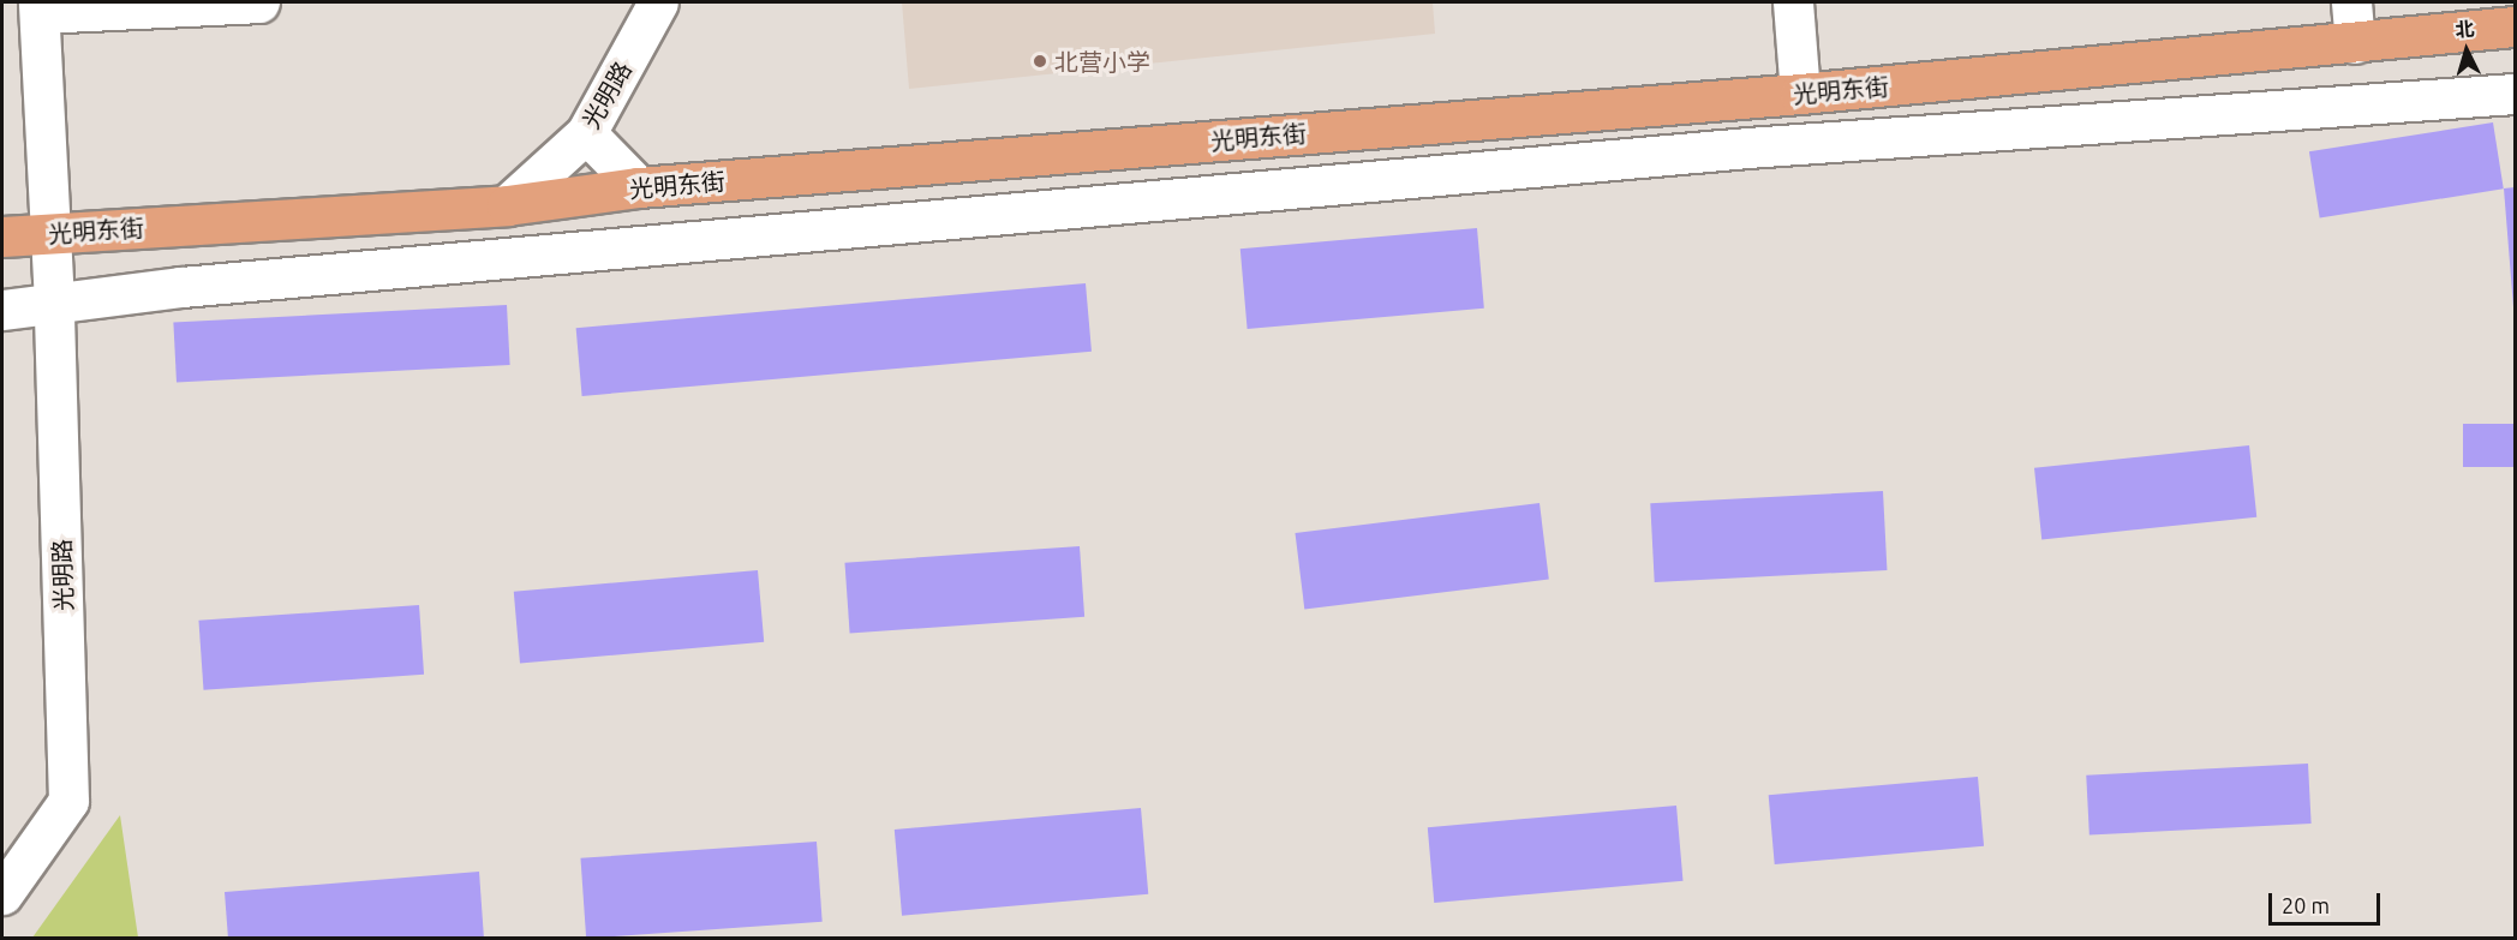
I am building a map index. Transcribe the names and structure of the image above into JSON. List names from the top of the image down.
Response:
{
  "streets": {
    "main road": ["光明东街"],
    "street": ["光明路"]
  },
  "crossings": [
    ["光明东街", "光明路"]
  ],
  "places": ["北营小学"],
  "scale_bar": "20 m",
  "north": "top"
}
